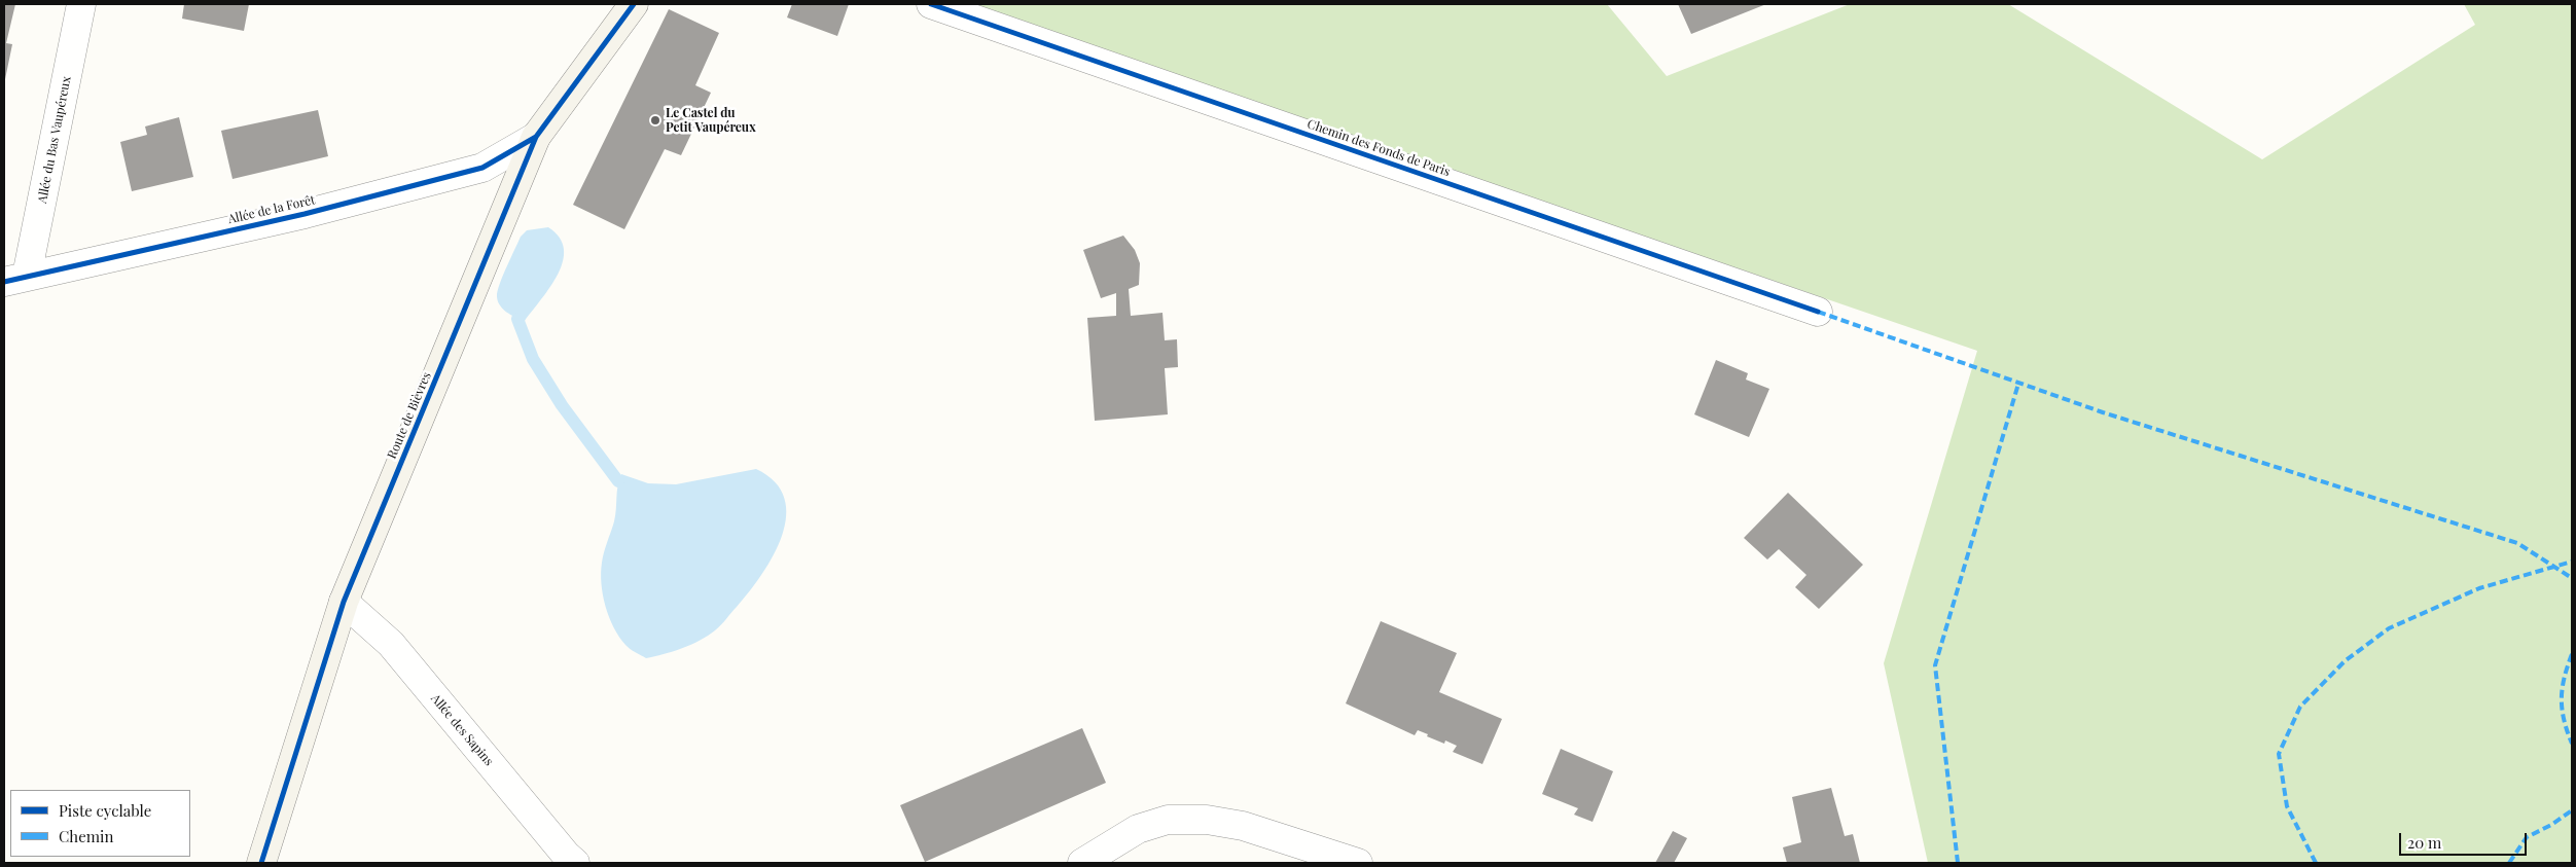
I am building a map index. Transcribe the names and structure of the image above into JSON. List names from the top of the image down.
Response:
{
  "streets": {
    "street": [
      "Allée du Bas Vaupéreux",
      "Chemin des Fonds de Paris",
      "Allée de la Forêt",
      "Route de Bièvres",
      "Allée des Sapins"
    ]
  },
  "crossings": [
    ["Allée du Bas Vaupéreux", "Allée de la Forêt"],
    ["Allée de la Forêt", "Route de Bièvres"],
    ["Route de Bièvres", "Allée des Sapins"]
  ],
  "places": ["Le Castel du Petit Vaupéreux"],
  "legend": ["Piste cyclable", "Chemin"],
  "scale_bar": "20 m"
}
